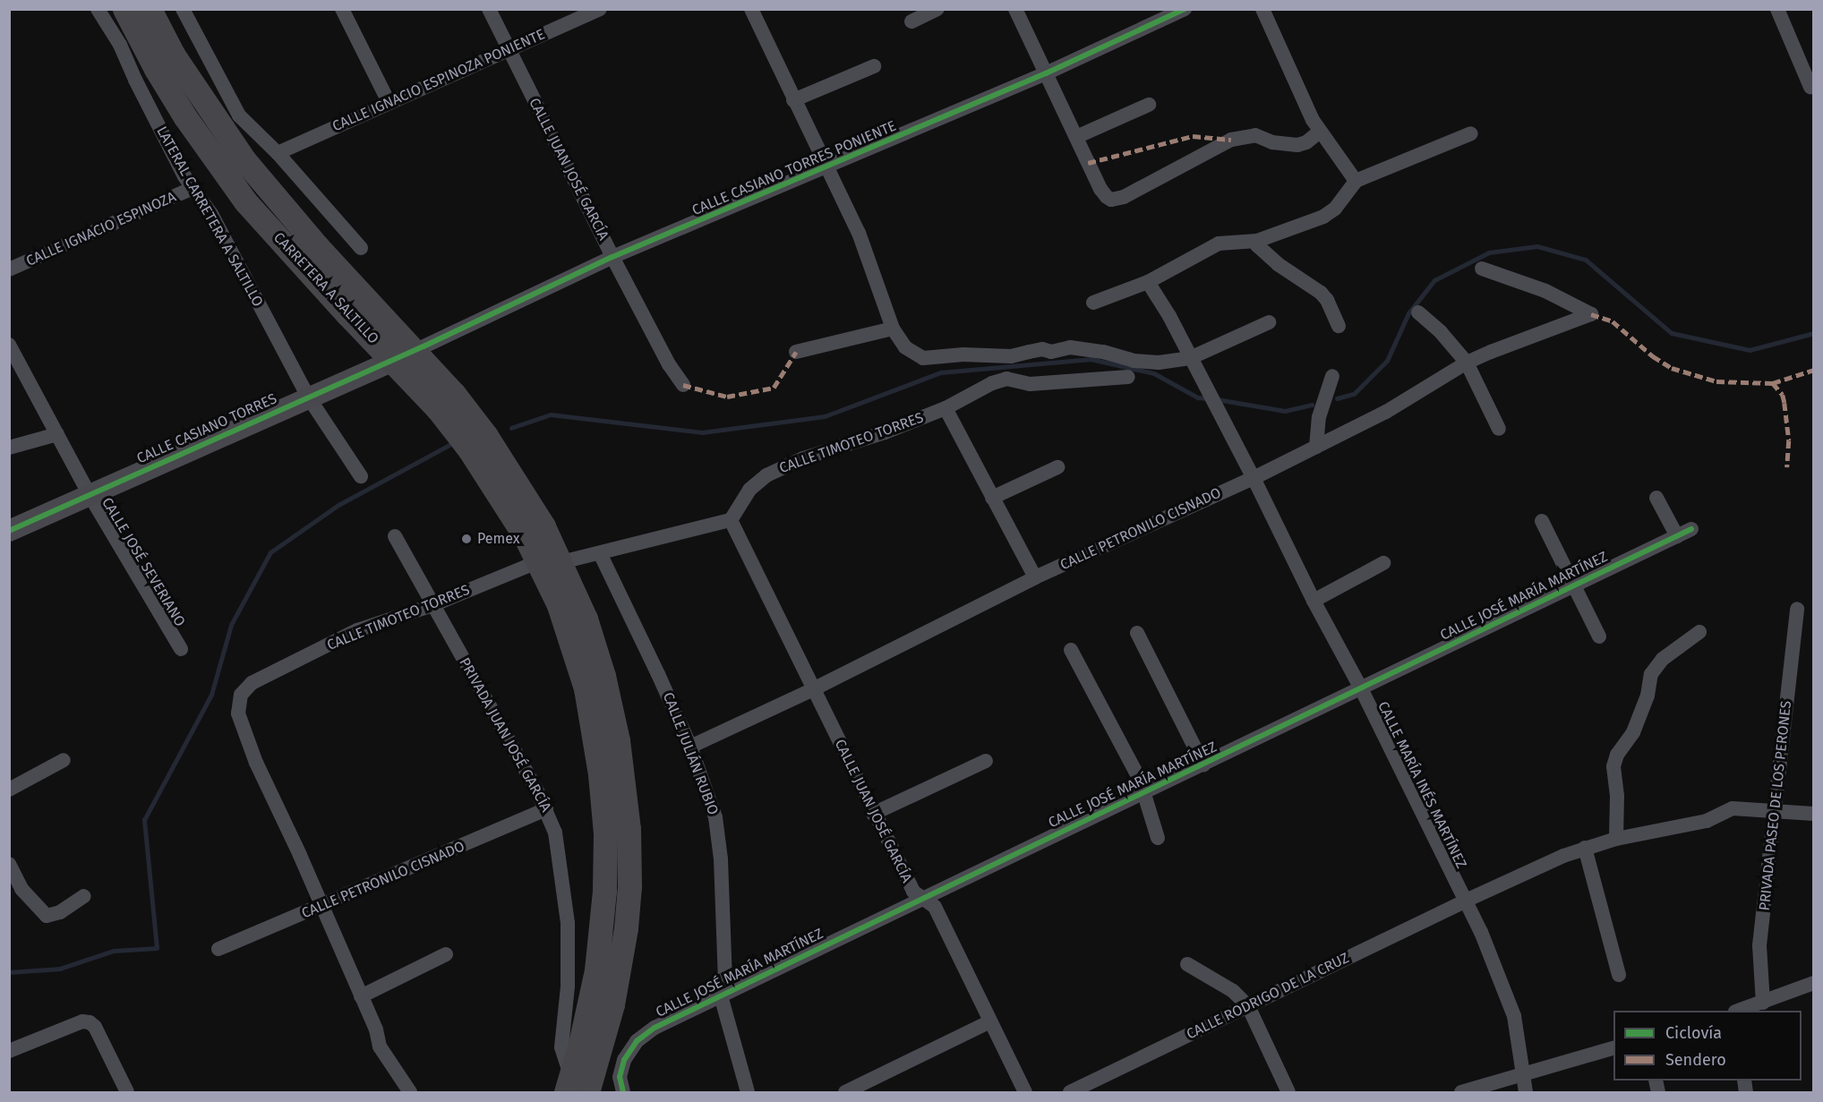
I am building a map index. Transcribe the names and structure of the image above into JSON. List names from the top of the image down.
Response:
{
  "streets": {
    "main road": ["CARRETERA A SALTILLO"],
    "street": [
      "CALLE IGNACIO ESPINOZA PONIENTE",
      "CALLE CASIANO TORRES PONIENTE",
      "CALLE JUAN JOSÉ GARCÍA",
      "LATERAL CARRETERA A SALTILLO",
      "CALLE IGNACIO ESPINOZA",
      "CALLE CASIANO TORRES",
      "CALLE TIMOTEO TORRES",
      "CALLE PETRONILO CISNADO",
      "CALLE JOSÉ SEVERIANO",
      "CALLE JOSÉ MARÍA MARTÍNEZ",
      "PRIVADA JUAN JOSÉ GARCÍA",
      "CALLE JULIÁN RUBIO",
      "CALLE MARÍA INÉS MARTÍNEZ",
      "PRIVADA PASEO DE LOS PERONES",
      "CALLE RODRIGO DE LA CRUZ"
    ]
  },
  "crossings": [
    ["CALLE IGNACIO ESPINOZA PONIENTE", "CALLE JUAN JOSÉ GARCÍA"],
    ["CALLE CASIANO TORRES PONIENTE", "CALLE JUAN JOSÉ GARCÍA"],
    ["CALLE CASIANO TORRES PONIENTE", "CARRETERA A SALTILLO"],
    ["CALLE CASIANO TORRES PONIENTE", "CALLE CASIANO TORRES"],
    ["CALLE JUAN JOSÉ GARCÍA", "CALLE TIMOTEO TORRES"],
    ["CALLE JUAN JOSÉ GARCÍA", "CALLE PETRONILO CISNADO"],
    ["CALLE JUAN JOSÉ GARCÍA", "CALLE JOSÉ MARÍA MARTÍNEZ"],
    ["LATERAL CARRETERA A SALTILLO", "CALLE IGNACIO ESPINOZA"],
    ["LATERAL CARRETERA A SALTILLO", "CALLE CASIANO TORRES"],
    ["CARRETERA A SALTILLO", "CALLE CASIANO TORRES"],
    ["CARRETERA A SALTILLO", "CALLE TIMOTEO TORRES"],
    ["CARRETERA A SALTILLO", "PRIVADA JUAN JOSÉ GARCÍA"],
    ["CALLE CASIANO TORRES", "CALLE JOSÉ SEVERIANO"],
    ["CALLE TIMOTEO TORRES", "CALLE PETRONILO CISNADO"],
    ["CALLE TIMOTEO TORRES", "PRIVADA JUAN JOSÉ GARCÍA"],
    ["CALLE TIMOTEO TORRES", "CALLE JULIÁN RUBIO"],
    ["CALLE PETRONILO CISNADO", "PRIVADA JUAN JOSÉ GARCÍA"],
    ["CALLE PETRONILO CISNADO", "CALLE JULIÁN RUBIO"],
    ["CALLE PETRONILO CISNADO", "CALLE MARÍA INÉS MARTÍNEZ"],
    ["CALLE JOSÉ MARÍA MARTÍNEZ", "CALLE JULIÁN RUBIO"],
    ["CALLE JOSÉ MARÍA MARTÍNEZ", "CALLE MARÍA INÉS MARTÍNEZ"],
    ["CALLE MARÍA INÉS MARTÍNEZ", "CALLE RODRIGO DE LA CRUZ"],
    ["PRIVADA PASEO DE LOS PERONES", "CALLE RODRIGO DE LA CRUZ"]
  ],
  "places": ["Pemex"],
  "legend": ["Ciclovía", "Sendero"]
}
